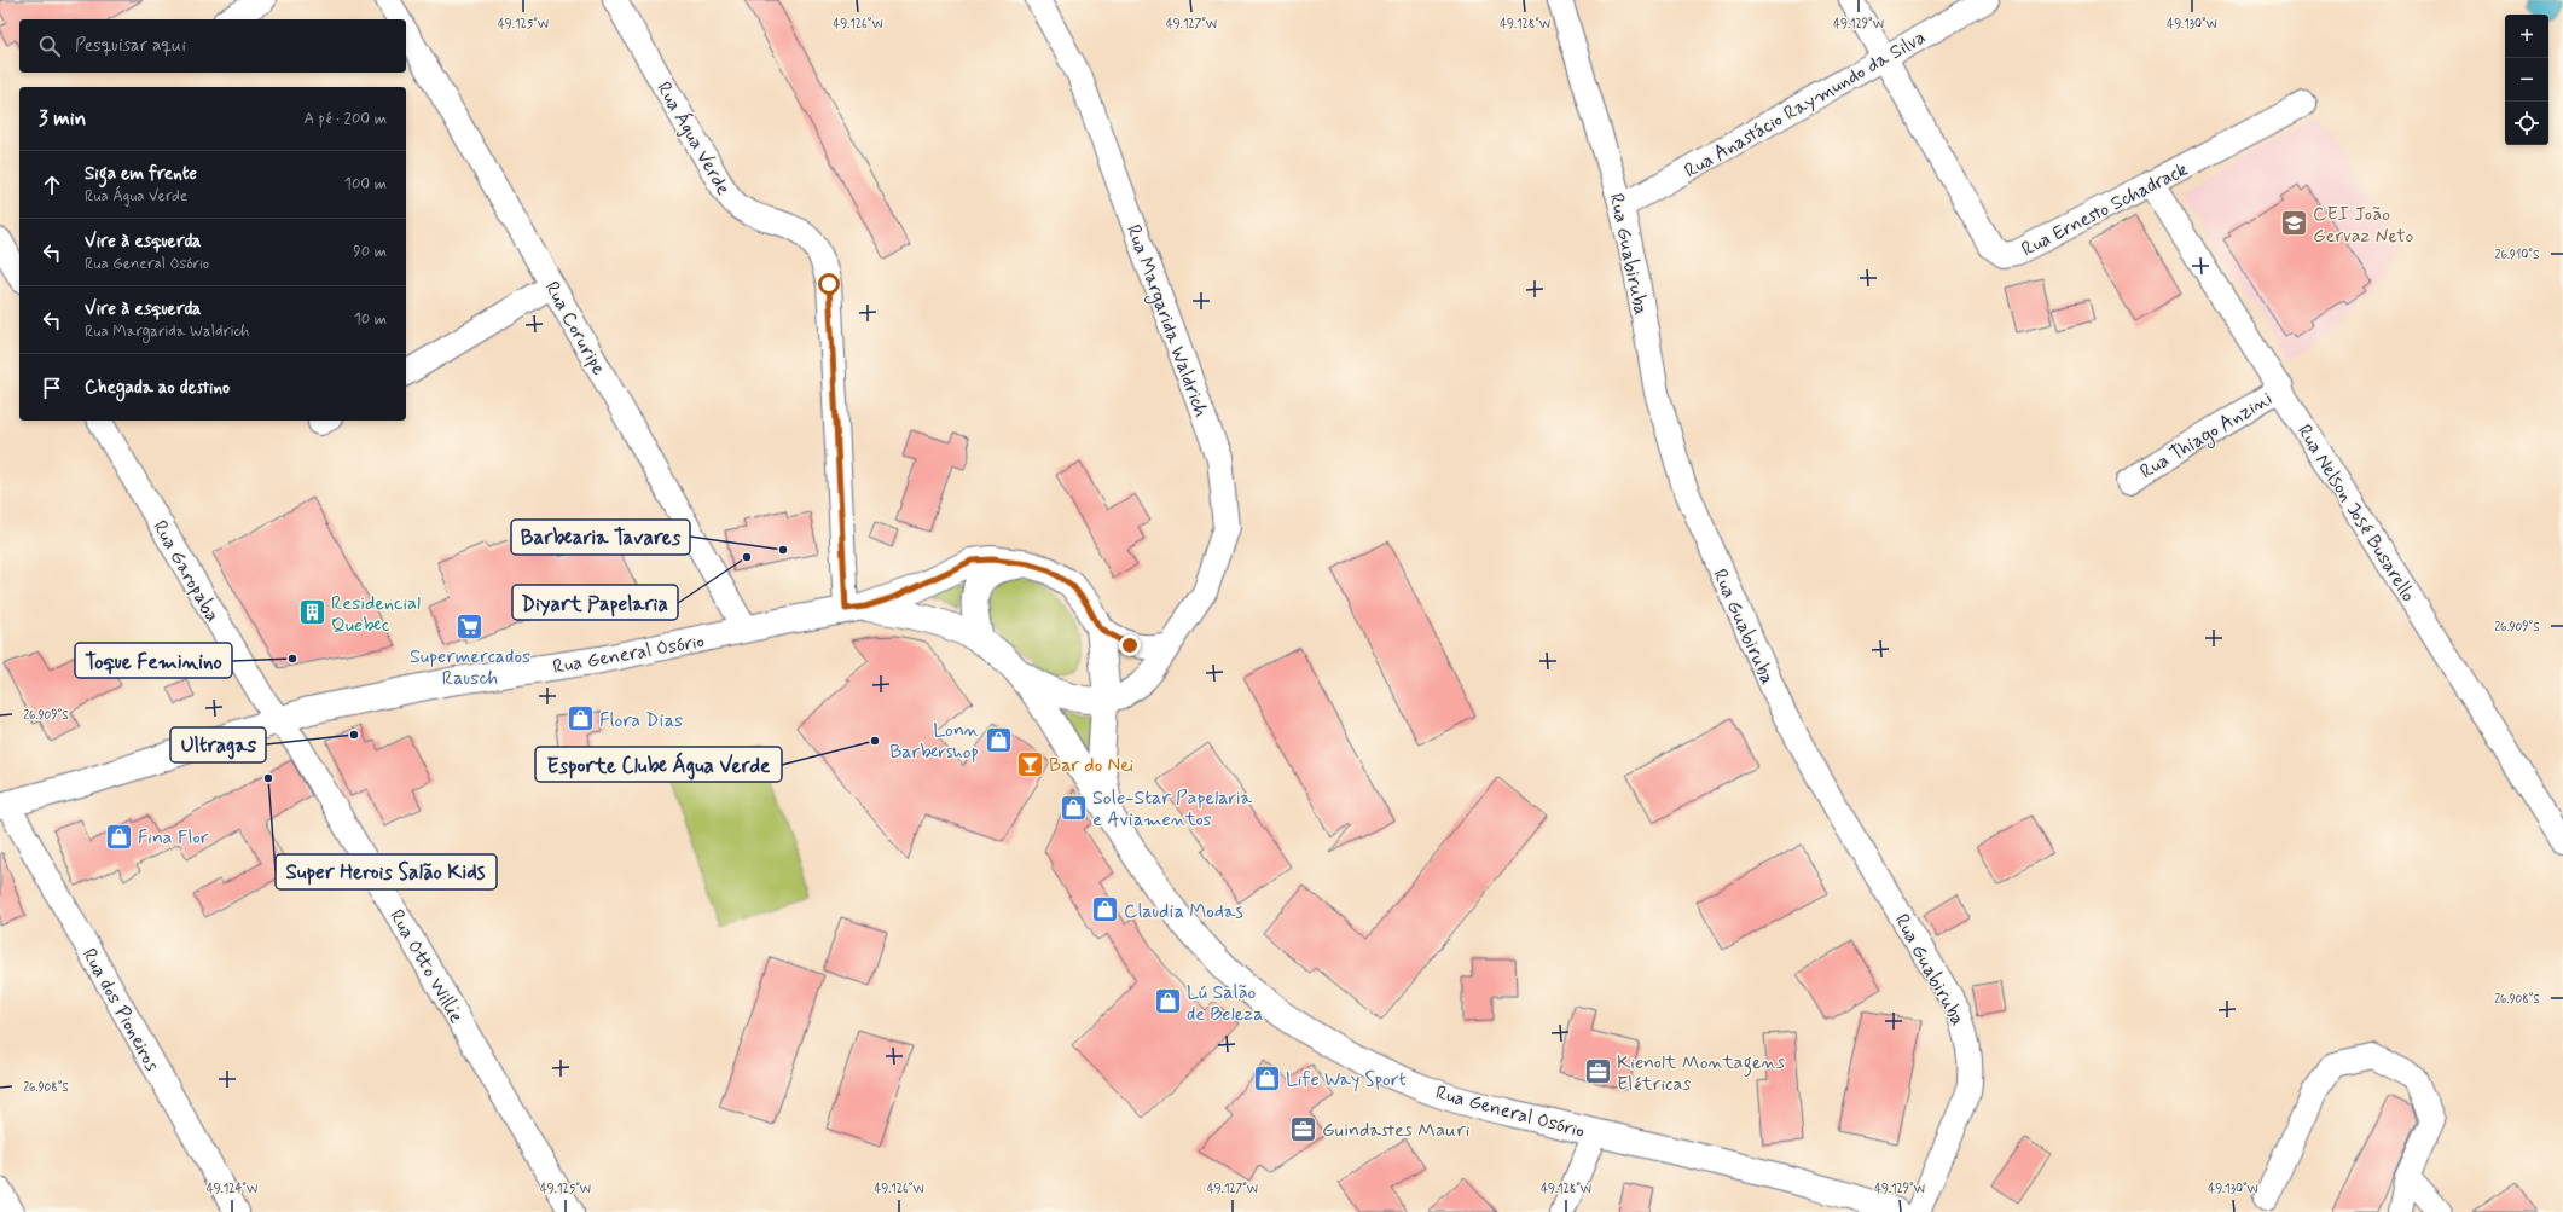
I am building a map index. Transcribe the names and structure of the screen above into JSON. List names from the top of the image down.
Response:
{
  "streets": {
    "main road": ["Rua General Osório"],
    "street": [
      "Rua Anastácio Raymundo da Silva",
      "Rua Água Verde",
      "Rua Ernesto Schadrack",
      "Rua Guabiruba",
      "Rua Margarida Waldrich",
      "Rua Coruripe",
      "Rua Thiago Anzini",
      "Rua Nelson José Busarello",
      "Rua Garopaba",
      "Rua Otto Willie",
      "Rua dos Pioneiros"
    ]
  },
  "crossings": [
    ["Rua Anastácio Raymundo da Silva", "Rua Ernesto Schadrack"],
    ["Rua Anastácio Raymundo da Silva", "Rua Guabiruba"],
    ["Rua Água Verde", "Rua General Osório"],
    ["Rua Ernesto Schadrack", "Rua Nelson José Busarello"],
    ["Rua Margarida Waldrich", "Rua General Osório"],
    ["Rua Coruripe", "Rua General Osório"],
    ["Rua Thiago Anzini", "Rua Nelson José Busarello"],
    ["Rua Garopaba", "Rua General Osório"],
    ["Rua Garopaba", "Rua Otto Willie"],
    ["Rua General Osório", "Rua Otto Willie"],
    ["Rua General Osório", "Rua dos Pioneiros"]
  ],
  "places": {
    "school or university": ["CEI João Gervaz Neto"],
    "other": [
      "Barbearia Tavares",
      "Diyart Papelaria",
      "Toque Feminino",
      "Ultragas",
      "Esporte Clube Água Verde",
      "Super Herois Salão Kids"
    ],
    "building": ["Residencial Quebec"],
    "supermarket": ["Supermercados Rausch"],
    "shop": [
      "Flora Dias",
      "Lonn Barbershop",
      "Sole-Star Papelaria e Aviamentos",
      "Fina Flor",
      "Claudia Modas",
      "Lú Salão de Beleza",
      "Life Way Sport"
    ],
    "bar": ["Bar do Nei"],
    "office": ["Kienolt Montagens Elétricas", "Guindastes Mauri"]
  },
  "page": {
    "map_buttons": ["+", "−"],
    "search": "Pesquisar aqui",
    "heading": ["3 min", "A pé · 200 m"],
    "list": [
      ["Siga em frente", "Rua Água Verde", "100 m"],
      ["Vire à esquerda", "Rua General Osório", "90 m"],
      ["Vire à esquerda", "Rua Margarida Waldrich", "10 m"],
      "Chegada ao destino"
    ]
  },
  "coordinates": [
    "49.125°W",
    "49.126°W",
    "49.127°W",
    "49.128°W",
    "49.129°W",
    "49.130°W",
    "26.910°S",
    "26.909°S",
    "26.908°S",
    "49.124°W"
  ]
}
